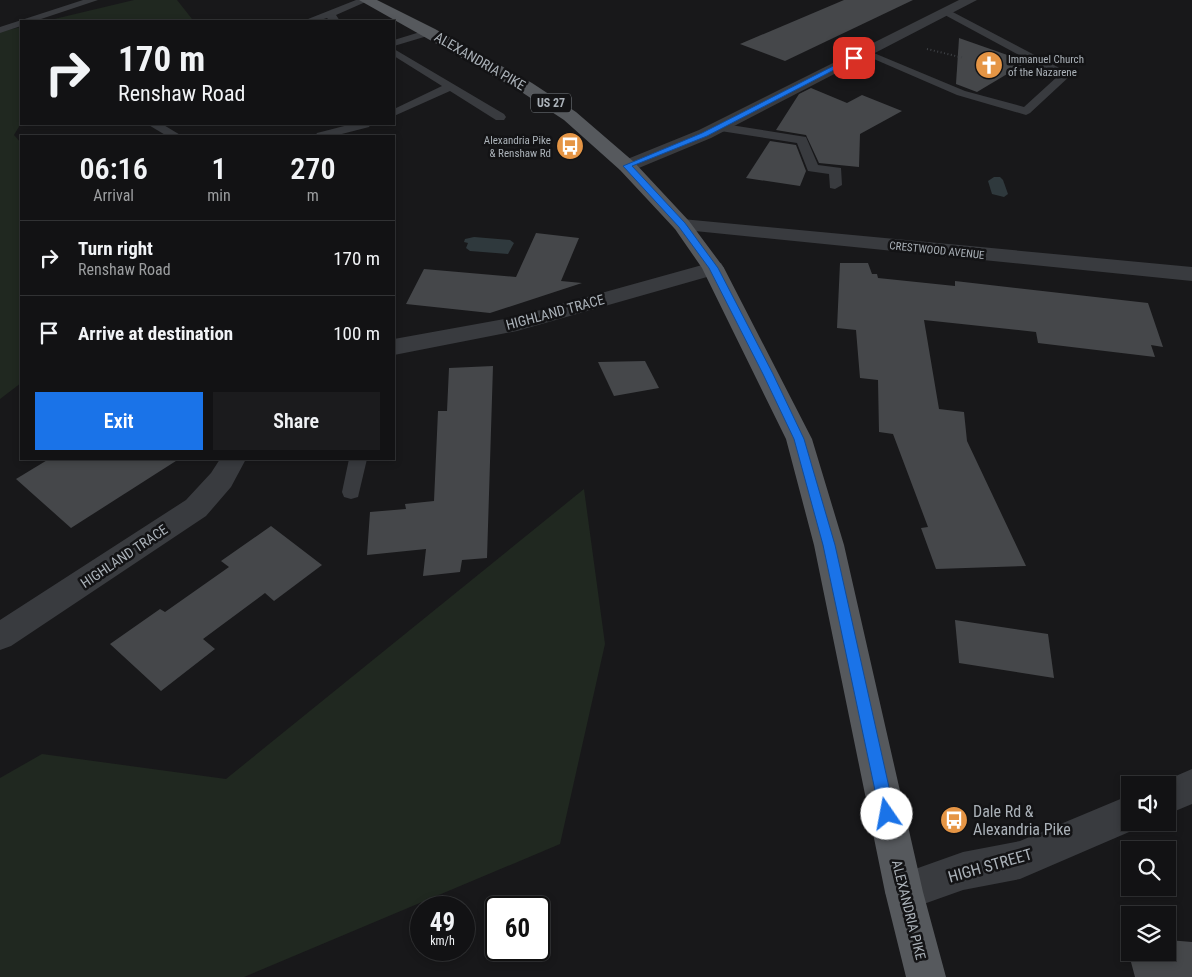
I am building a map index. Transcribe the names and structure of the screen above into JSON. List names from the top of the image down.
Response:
{
  "streets": {
    "main road": ["ALEXANDRIA PIKE", "US 27"],
    "street": ["CRESTWOOD AVENUE", "HIGHLAND TRACE", "HIGH STREET"]
  },
  "crossings": [
    ["ALEXANDRIA PIKE", "CRESTWOOD AVENUE"],
    ["ALEXANDRIA PIKE", "HIGHLAND TRACE"],
    ["ALEXANDRIA PIKE", "HIGH STREET"]
  ],
  "places": {
    "church": ["Immanuel Church of the Nazarene"],
    "bus stop": ["Alexandria Pike & Renshaw Rd", "Dale Rd & Alexandria Pike"]
  },
  "page": {
    "turn": ["170 m", "Renshaw Road"],
    "eta": [
      "06:16",
      "Arrival",
      "1",
      "min",
      "270",
      "m"
    ],
    "list": [
      {
        "name": "Turn right",
        "note": "Renshaw Road",
        "value": "170 m"
      },
      {
        "name": "Arrive at destination",
        "value": "100 m"
      }
    ],
    "buttons": ["Exit", "Share"],
    "speed": "49 km/h",
    "limit": "60"
  }
}
